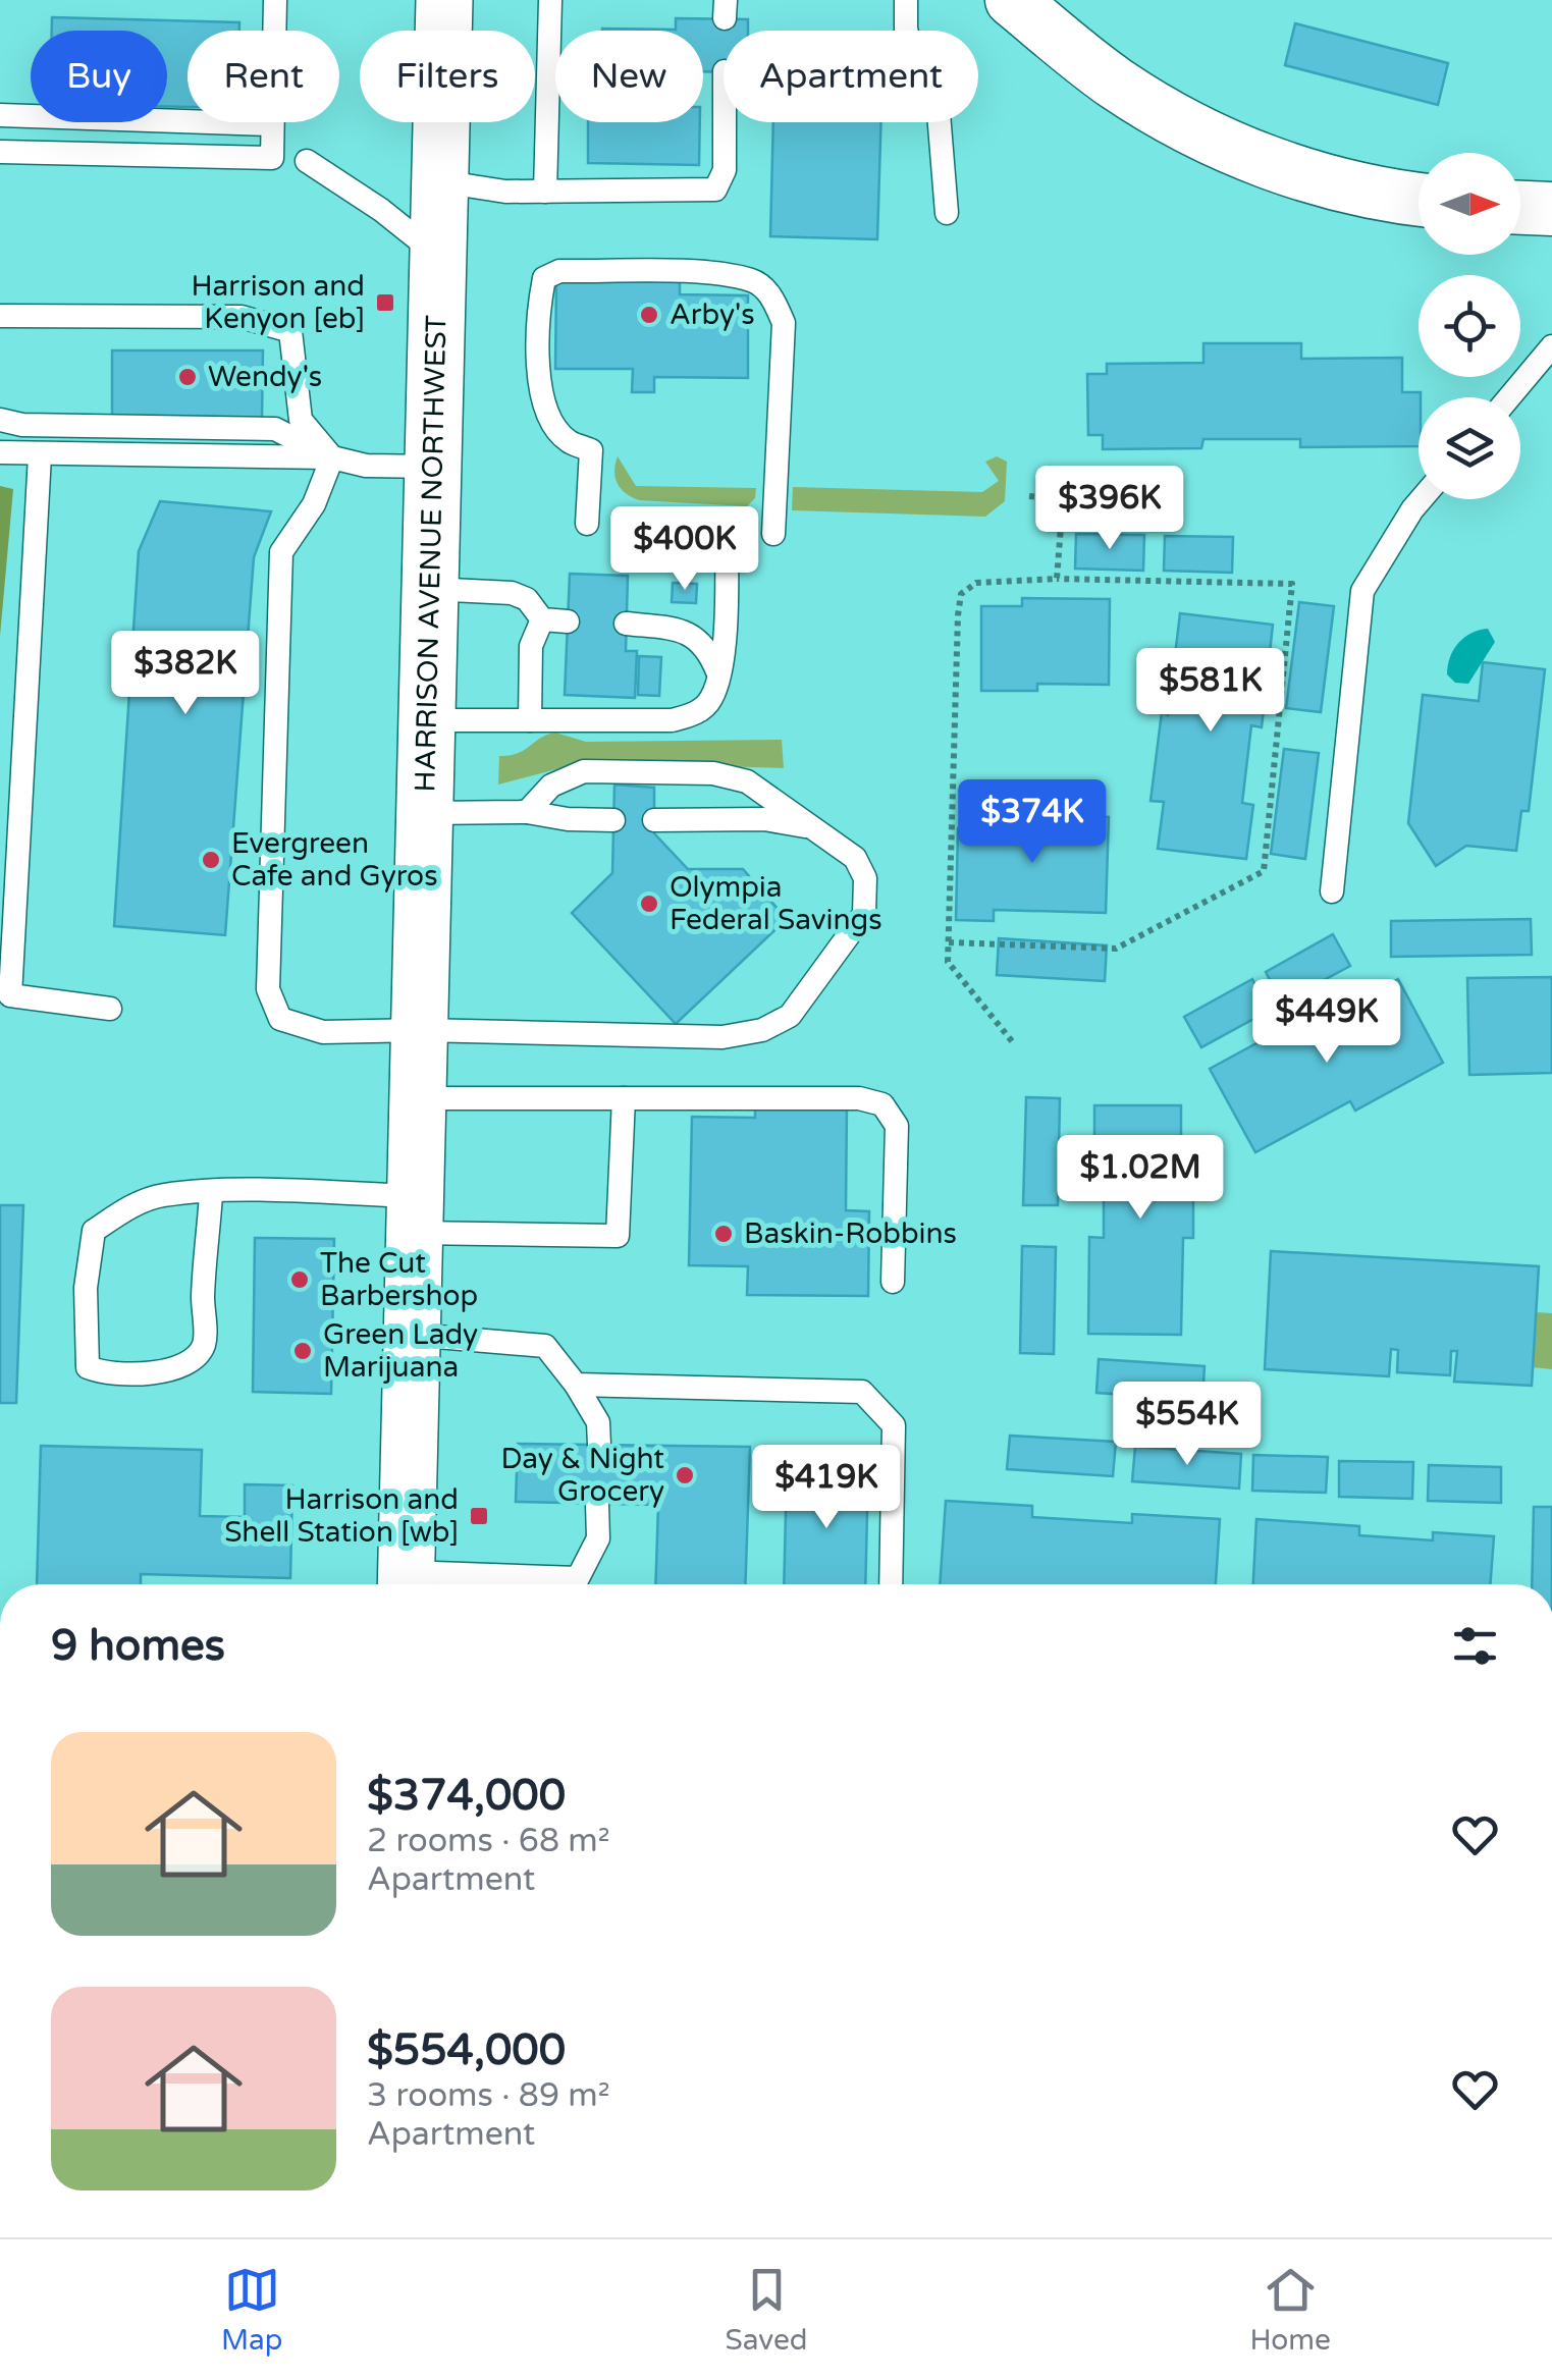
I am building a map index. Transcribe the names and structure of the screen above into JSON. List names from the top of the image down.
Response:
{
  "streets": {
    "main road": ["HARRISON AVENUE NORTHWEST"]
  },
  "places": {
    "transit": ["Harrison and Kenyon [eb]", "Harrison and Shell Station [wb]"],
    "other": [
      "Arby's",
      "Wendy's",
      "Evergreen Cafe and Gyros",
      "Olympia Federal Savings",
      "Baskin-Robbins",
      "The Cut Barbershop",
      "Green Lady Marijuana",
      "Day & Night Grocery"
    ]
  },
  "north": "right",
  "page": {
    "chip": [
      "Buy",
      "Rent",
      "Filters",
      "New",
      "Apartment"
    ],
    "price": [
      "$396K",
      "$400K",
      "$382K",
      "$581K",
      "$374K",
      "$449K",
      "$1.02M",
      "$554K",
      "$419K"
    ],
    "heading": "9 homes",
    "list": [
      {
        "name": "$374,000",
        "note": "2 rooms · 68 m² · Apartment"
      },
      {
        "name": "$554,000",
        "note": "3 rooms · 89 m² · Apartment"
      }
    ],
    "tabs": ["Map", "Saved", "Home"]
  }
}
